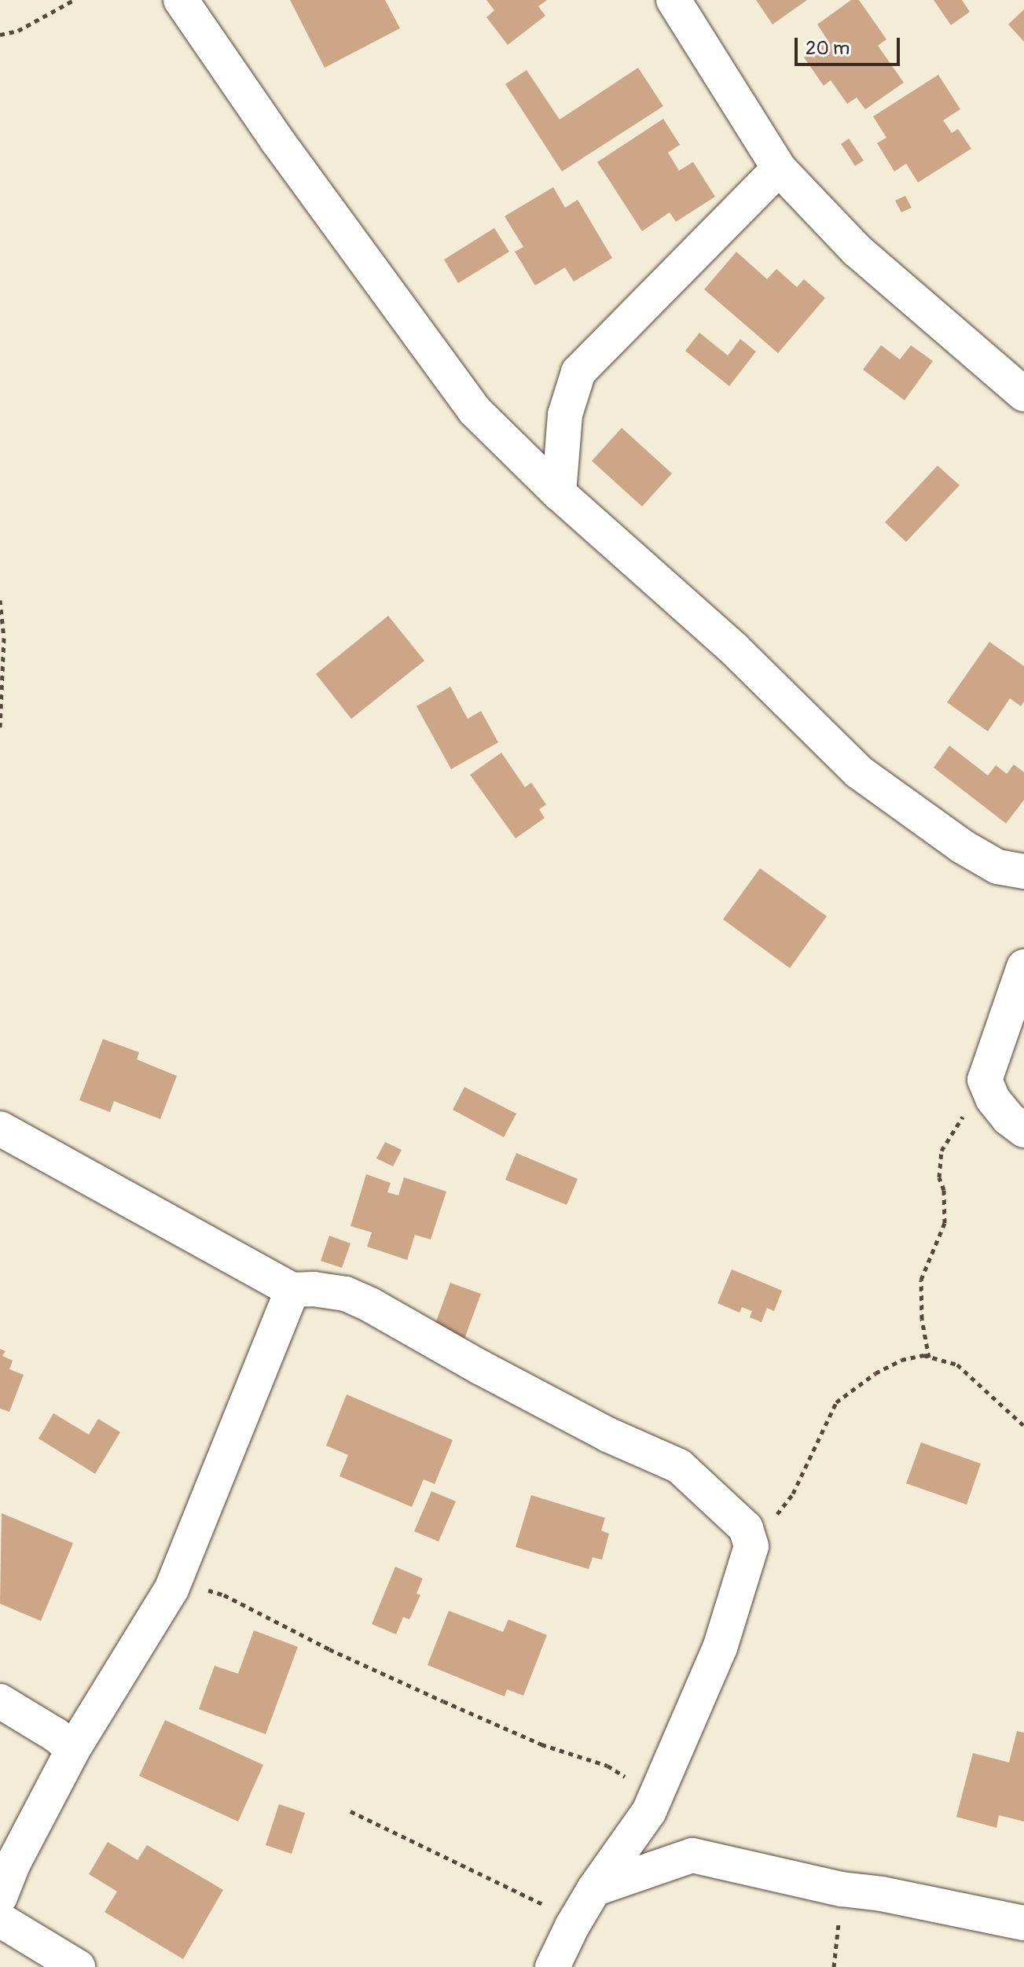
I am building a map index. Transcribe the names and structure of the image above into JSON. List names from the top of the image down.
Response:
{
  "scale_bar": "20 m"
}
